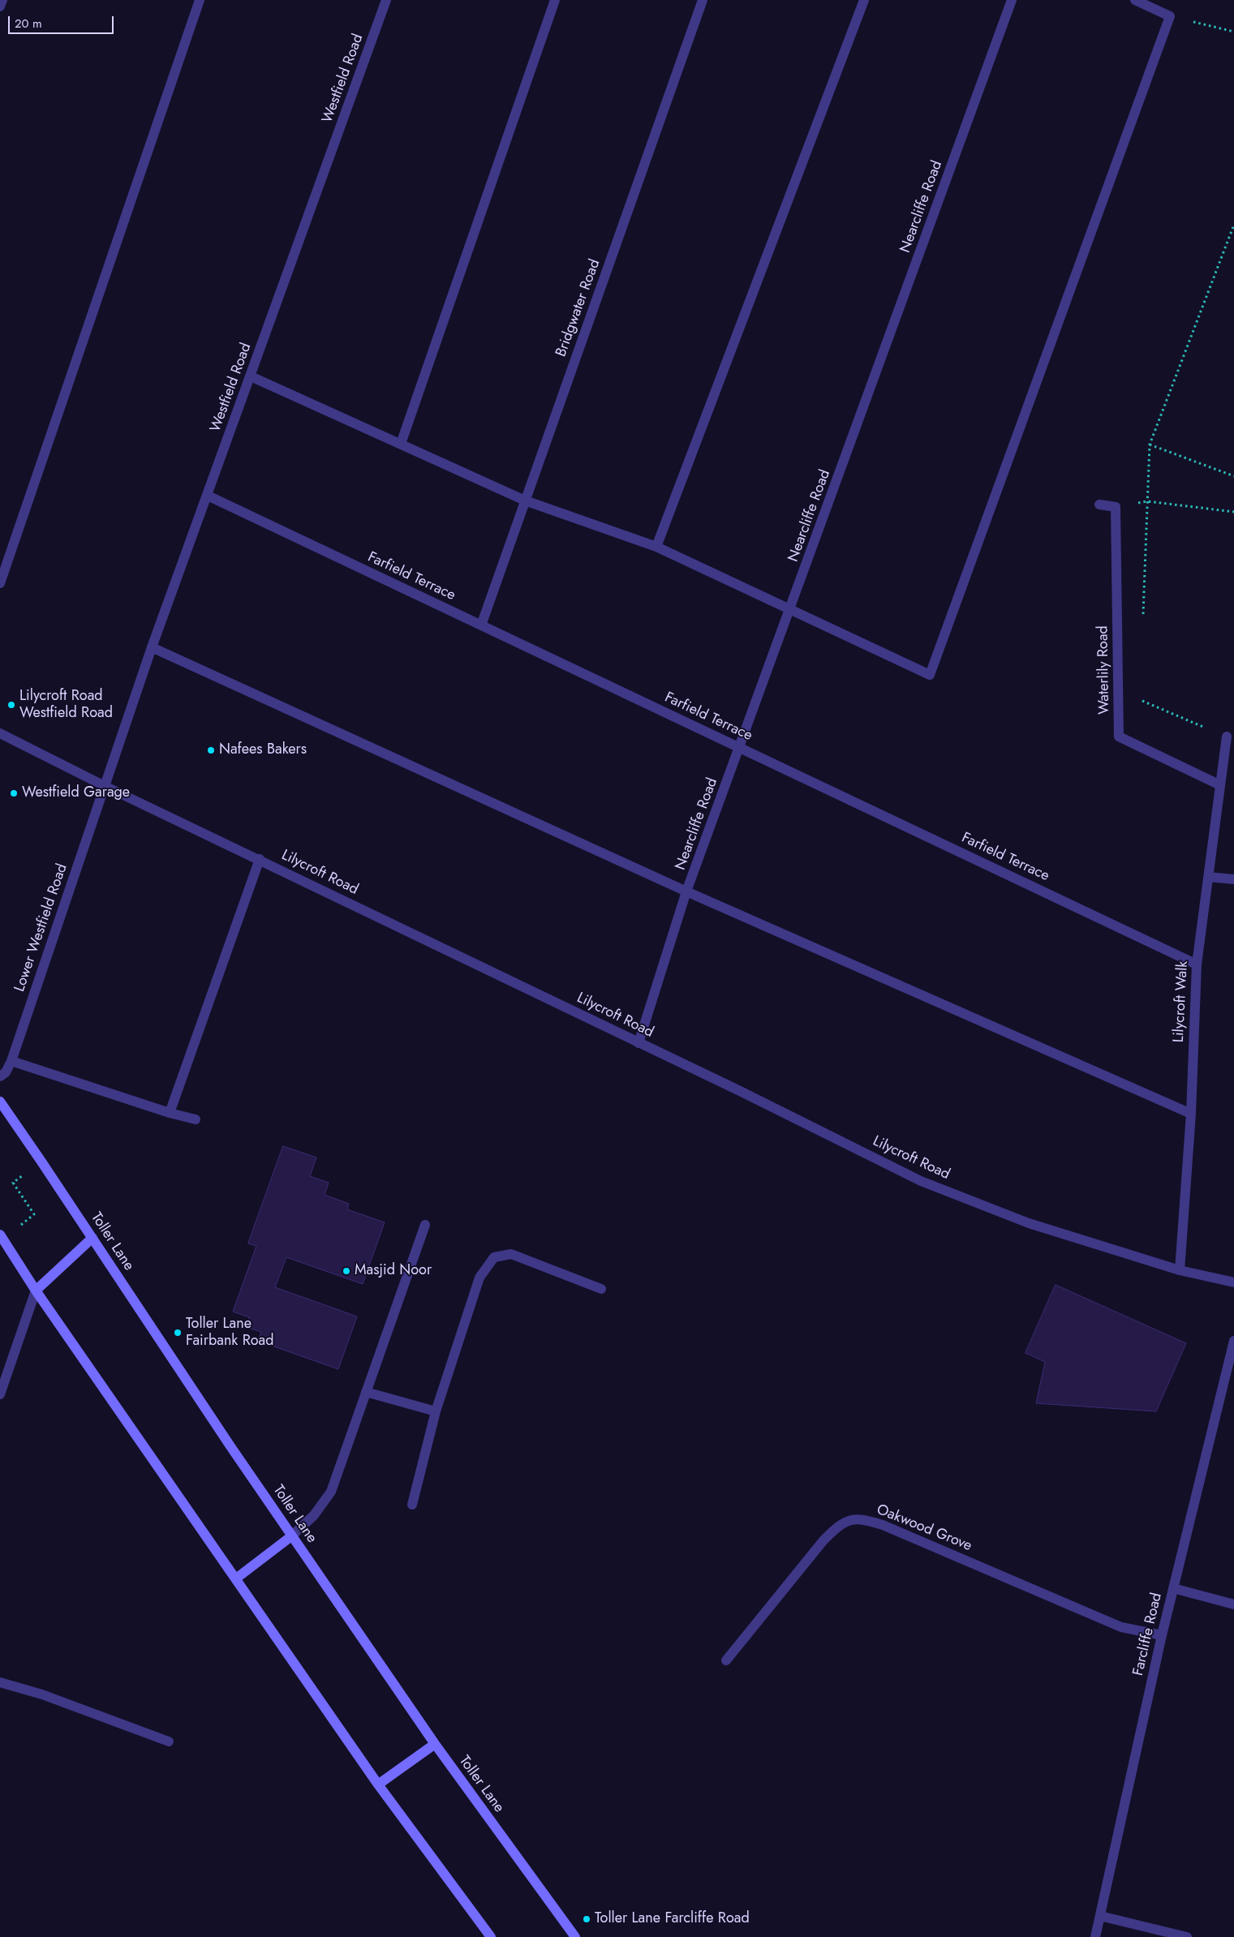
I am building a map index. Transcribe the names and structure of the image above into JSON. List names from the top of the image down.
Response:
{
  "streets": {
    "main road": ["Toller Lane"],
    "street": [
      "Westfield Road",
      "Nearcliffe Road",
      "Bridgwater Road",
      "Farfield Terrace",
      "Waterlily Road",
      "Lilycroft Road",
      "Lower Westfield Road",
      "Lilycroft Walk",
      "Oakwood Grove",
      "Farcliffe Road"
    ]
  },
  "crossings": [
    ["Westfield Road", "Farfield Terrace"],
    ["Westfield Road", "Lilycroft Road"],
    ["Westfield Road", "Lower Westfield Road"],
    ["Nearcliffe Road", "Farfield Terrace"],
    ["Nearcliffe Road", "Lilycroft Road"],
    ["Bridgwater Road", "Farfield Terrace"],
    ["Farfield Terrace", "Lilycroft Walk"],
    ["Waterlily Road", "Lilycroft Walk"],
    ["Lilycroft Road", "Lower Westfield Road"],
    ["Lilycroft Road", "Lilycroft Walk"],
    ["Oakwood Grove", "Farcliffe Road"]
  ],
  "places": [
    "Lilycroft Road Westfield Road",
    "Nafees Bakers",
    "Westfield Garage",
    "Masjid Noor",
    "Toller Lane Fairbank Road",
    "Toller Lane Farcliffe Road"
  ],
  "scale_bar": "20 m"
}
